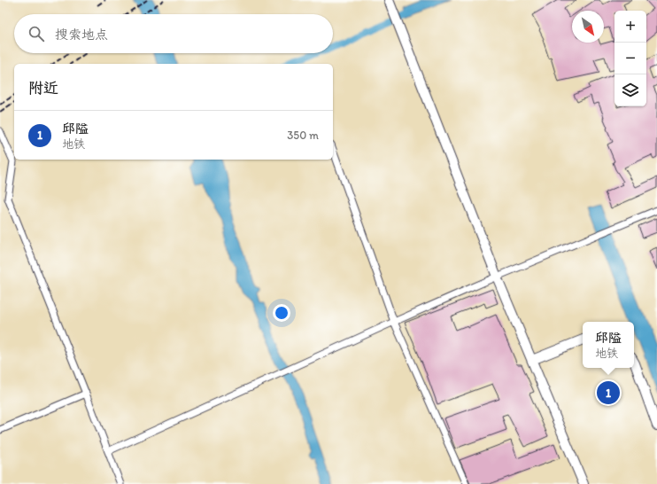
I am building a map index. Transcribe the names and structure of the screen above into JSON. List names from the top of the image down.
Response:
{
  "north": "bottom right",
  "page": {
    "map_buttons": ["+", "−"],
    "search": "搜索地点",
    "heading": "附近",
    "list": [
      {
        "mark": "1",
        "name": "邱隘",
        "note": "地铁",
        "value": "350 m"
      }
    ],
    "popup": ["邱隘", "地铁"],
    "pins": "1"
  }
}
